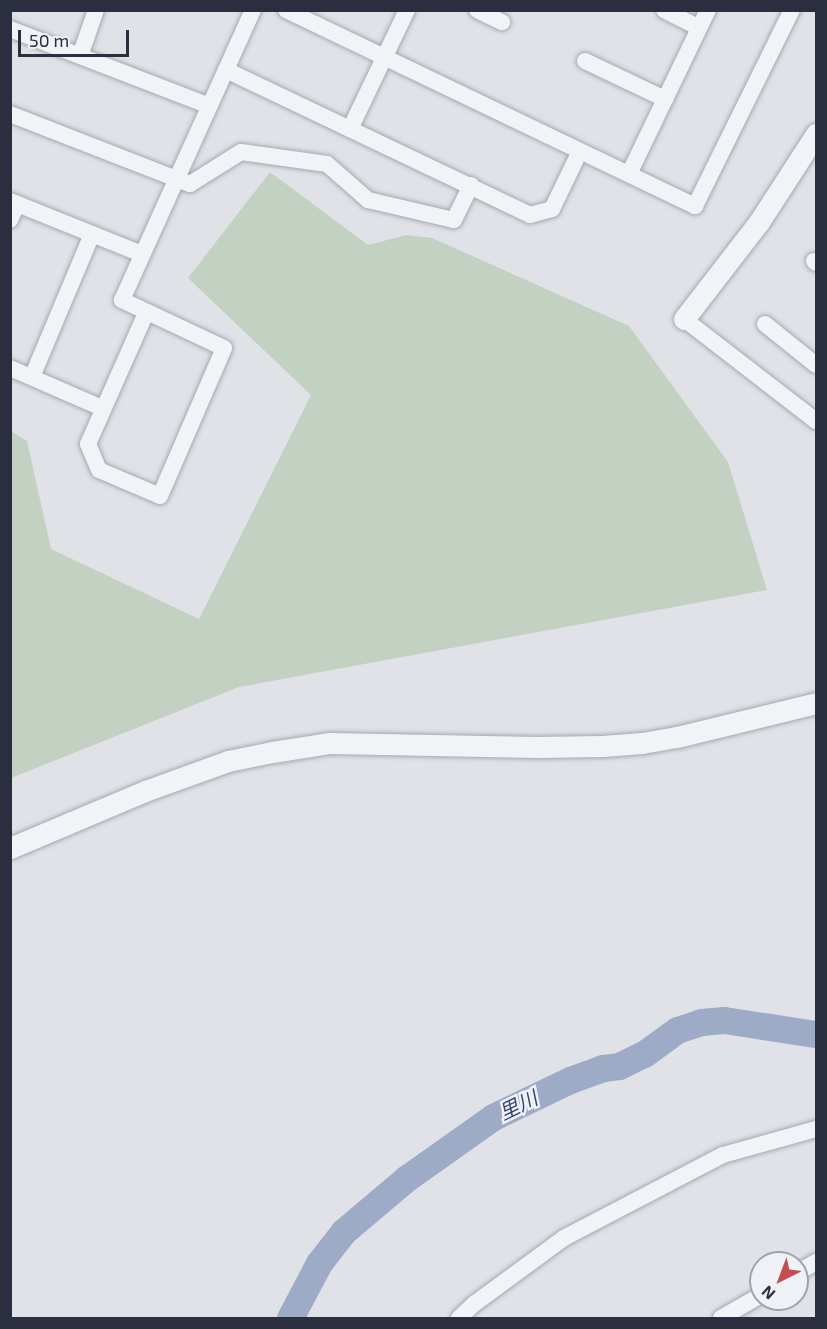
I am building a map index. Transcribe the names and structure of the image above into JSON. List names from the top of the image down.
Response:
{
  "water": ["里川"],
  "scale_bar": "50 m",
  "north": "bottom left"
}
